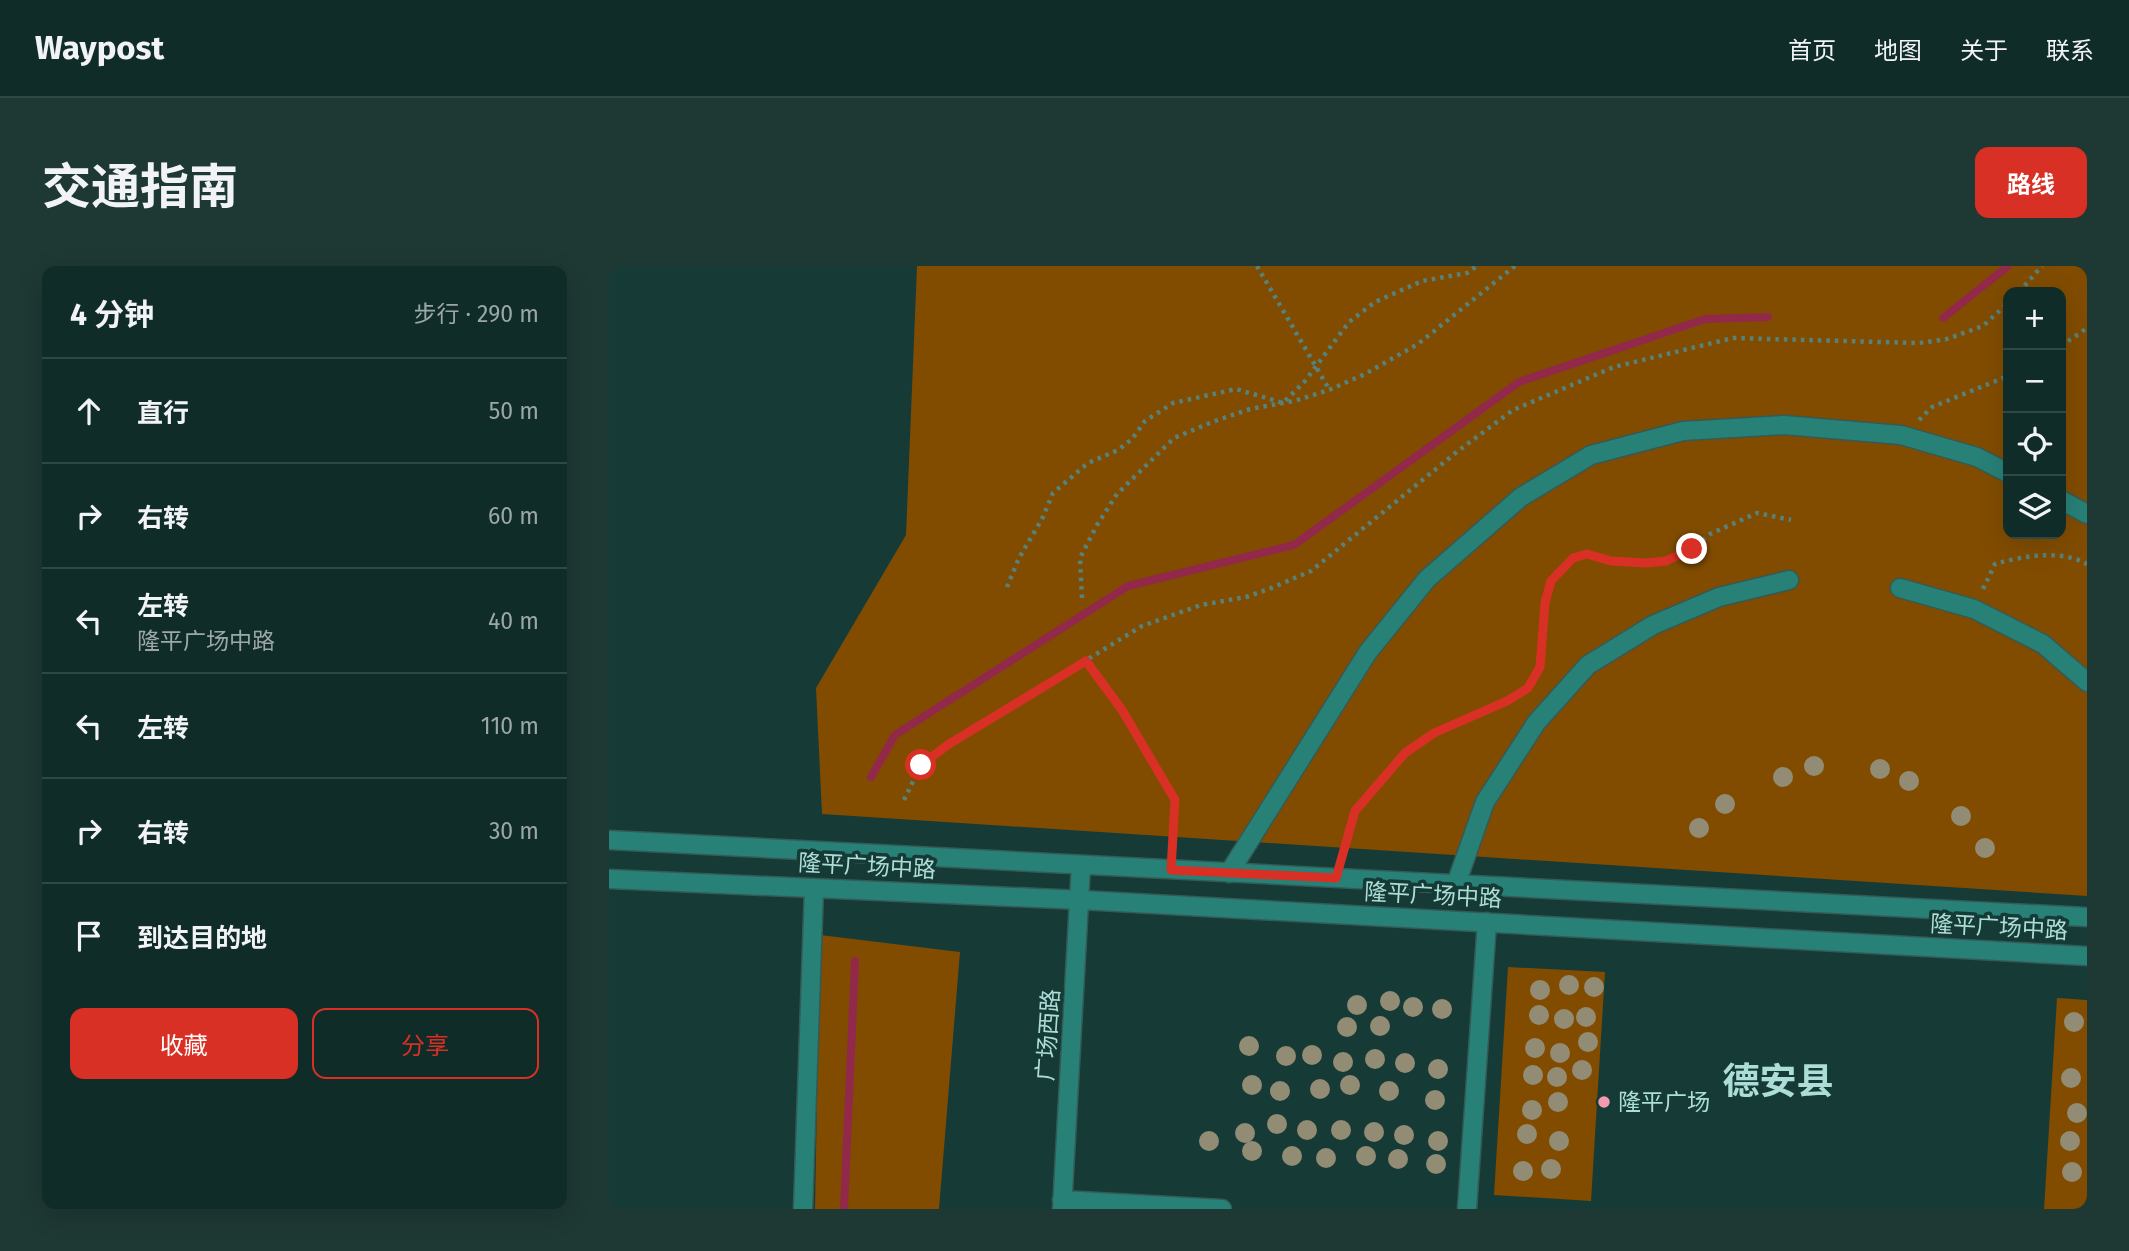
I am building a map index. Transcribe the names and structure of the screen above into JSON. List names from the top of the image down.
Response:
{
  "streets": {
    "street": ["隆平广场中路", "广场西路"]
  },
  "crossings": [
    ["隆平广场中路", "广场西路"]
  ],
  "districts": ["德安县"],
  "places": ["隆平广场"],
  "page": {
    "header": "Waypost",
    "nav": [
      "首页",
      "地图",
      "关于",
      "联系"
    ],
    "title": "交通指南",
    "buttons": [
      "路线",
      ["收藏", "分享"]
    ],
    "heading": ["4 分钟", "步行 · 290 m"],
    "map_buttons": ["+", "−"],
    "list": [
      ["直行", "50 m"],
      ["右转", "60 m"],
      ["左转", "隆平广场中路", "40 m"],
      ["左转", "110 m"],
      ["右转", "30 m"],
      "到达目的地"
    ]
  }
}
